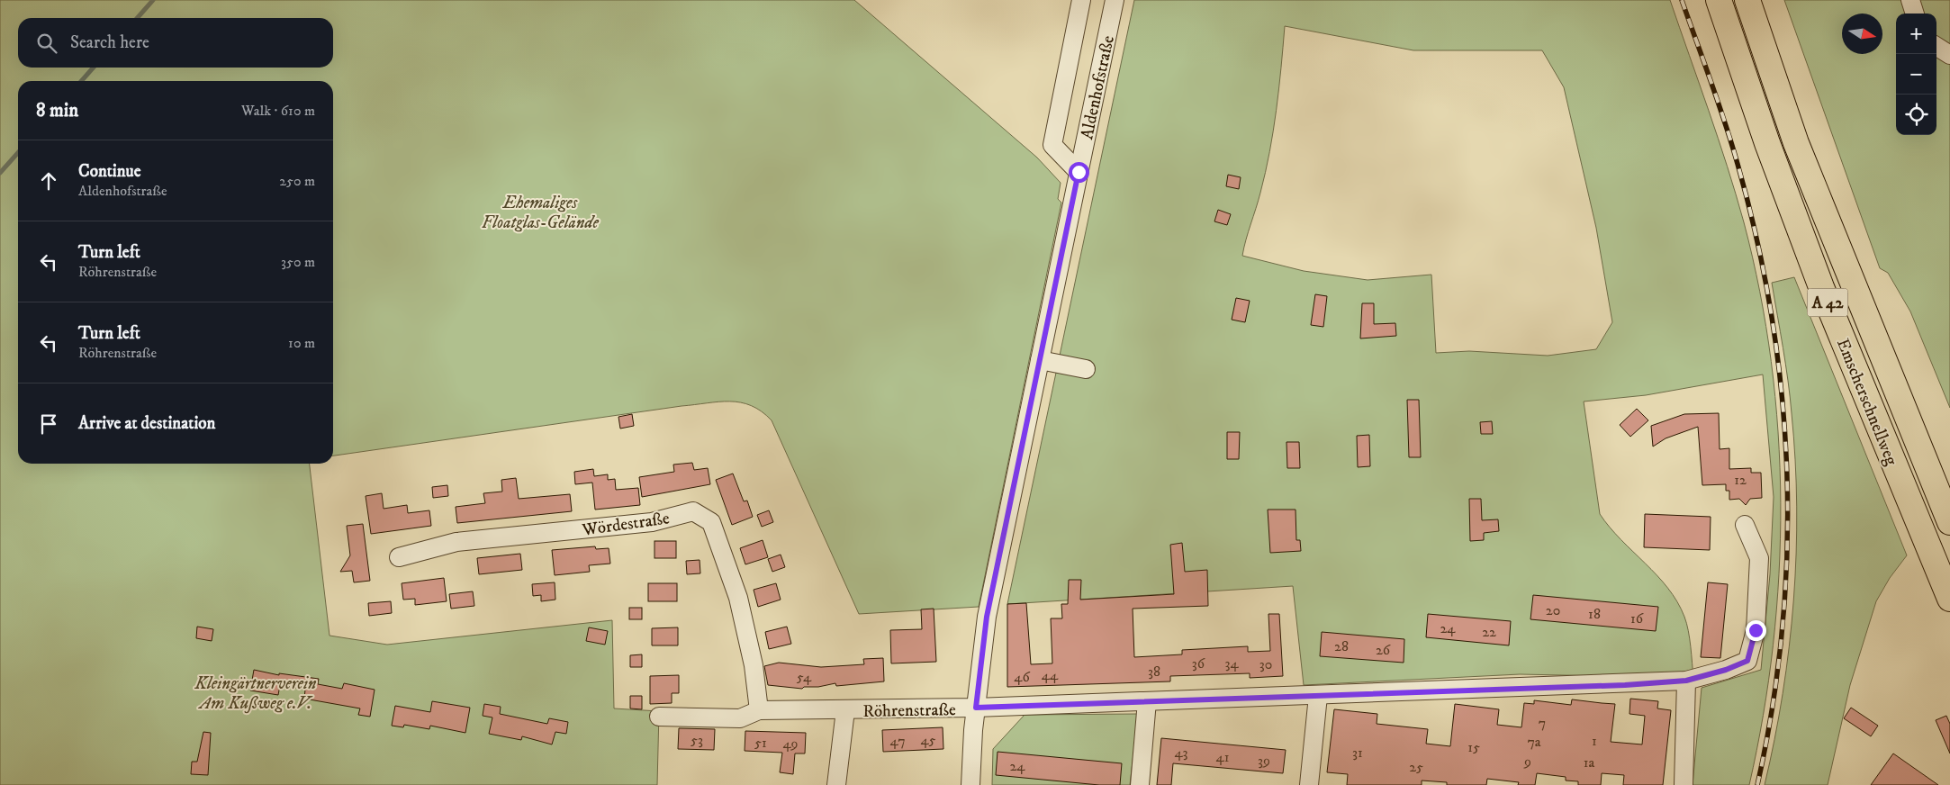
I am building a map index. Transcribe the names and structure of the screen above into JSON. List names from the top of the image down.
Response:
{
  "streets": {
    "highway": ["A 42", "Emscherschnellweg"],
    "street": ["Aldenhofstraße", "Wördestraße", "Röhrenstraße"]
  },
  "crossings": [
    ["Aldenhofstraße", "Röhrenstraße"],
    ["Wördestraße", "Röhrenstraße"]
  ],
  "parks": ["Ehemaliges Floatglas-Gelände", "Kleingärtnerverein Am Kußweg e.V."],
  "house_numbers": [
    "12",
    "20",
    "18",
    "16",
    "24",
    "22",
    "28",
    "26",
    "36",
    "34",
    "30",
    "38",
    "44",
    "54",
    "46",
    "7",
    "53",
    "45",
    "47",
    "1",
    "7a",
    "51",
    "49",
    "15",
    "43",
    "31",
    "41",
    "39",
    "9",
    "1a",
    "24",
    "25"
  ],
  "north": "right",
  "page": {
    "map_buttons": ["+", "−"],
    "search": "Search here",
    "heading": ["8 min", "Walk · 610 m"],
    "list": [
      ["Continue", "Aldenhofstraße", "250 m"],
      ["Turn left", "Röhrenstraße", "350 m"],
      ["Turn left", "Röhrenstraße", "10 m"],
      "Arrive at destination"
    ]
  }
}
